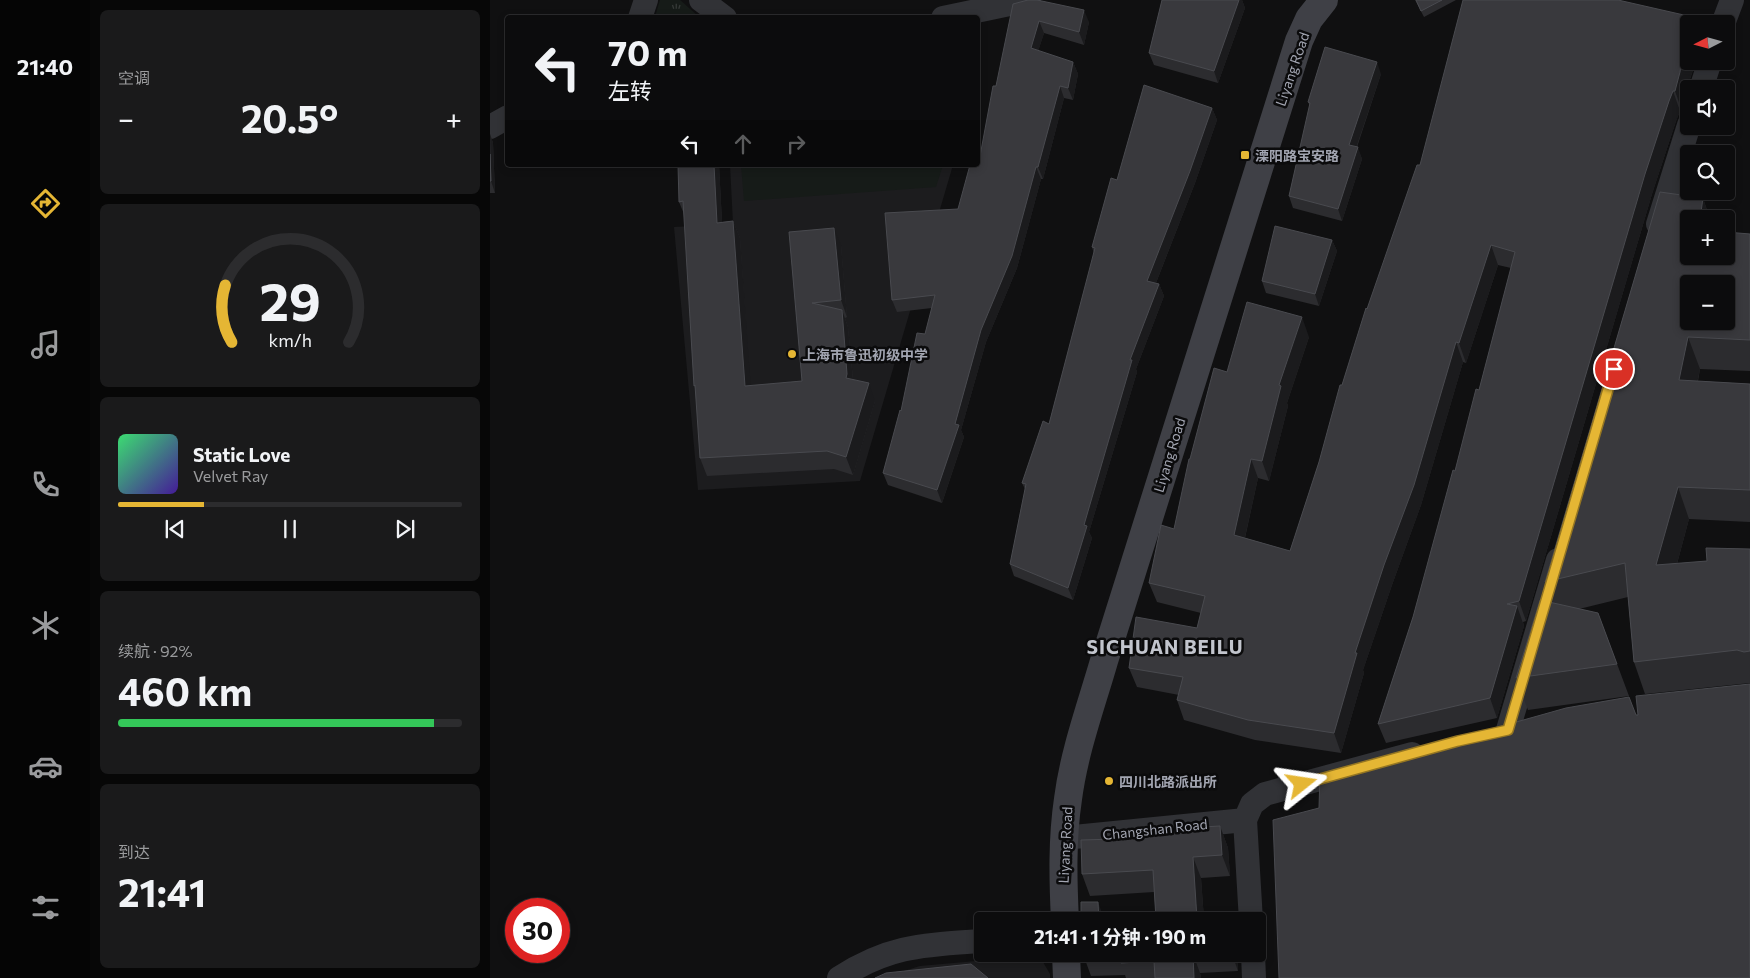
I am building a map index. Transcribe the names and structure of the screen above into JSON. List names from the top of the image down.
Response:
{
  "streets": {
    "street": ["Liyang Road", "Changshan Road"]
  },
  "crossings": [
    ["Liyang Road", "Changshan Road"]
  ],
  "districts": ["SICHUAN BEILU"],
  "places": {
    "transit": ["溧阳路宝安路"],
    "other": ["上海市鲁迅初级中学", "四川北路派出所"]
  },
  "north": "left",
  "page": {
    "tabs": "21:40",
    "tile": [
      "空调",
      ["续航 · 92%", "460 km"],
      ["到达", "21:41"]
    ],
    "map_buttons": ["+", "−"],
    "turn": ["70 m", "左转"],
    "heat": ["−", "20.5°", "+"],
    "song": ["Static Love", "Velvet Ray"],
    "limit": "30",
    "trip": "21:41 · 1 分钟 · 190 m",
    "gauge": ["29", "km/h"]
  }
}
